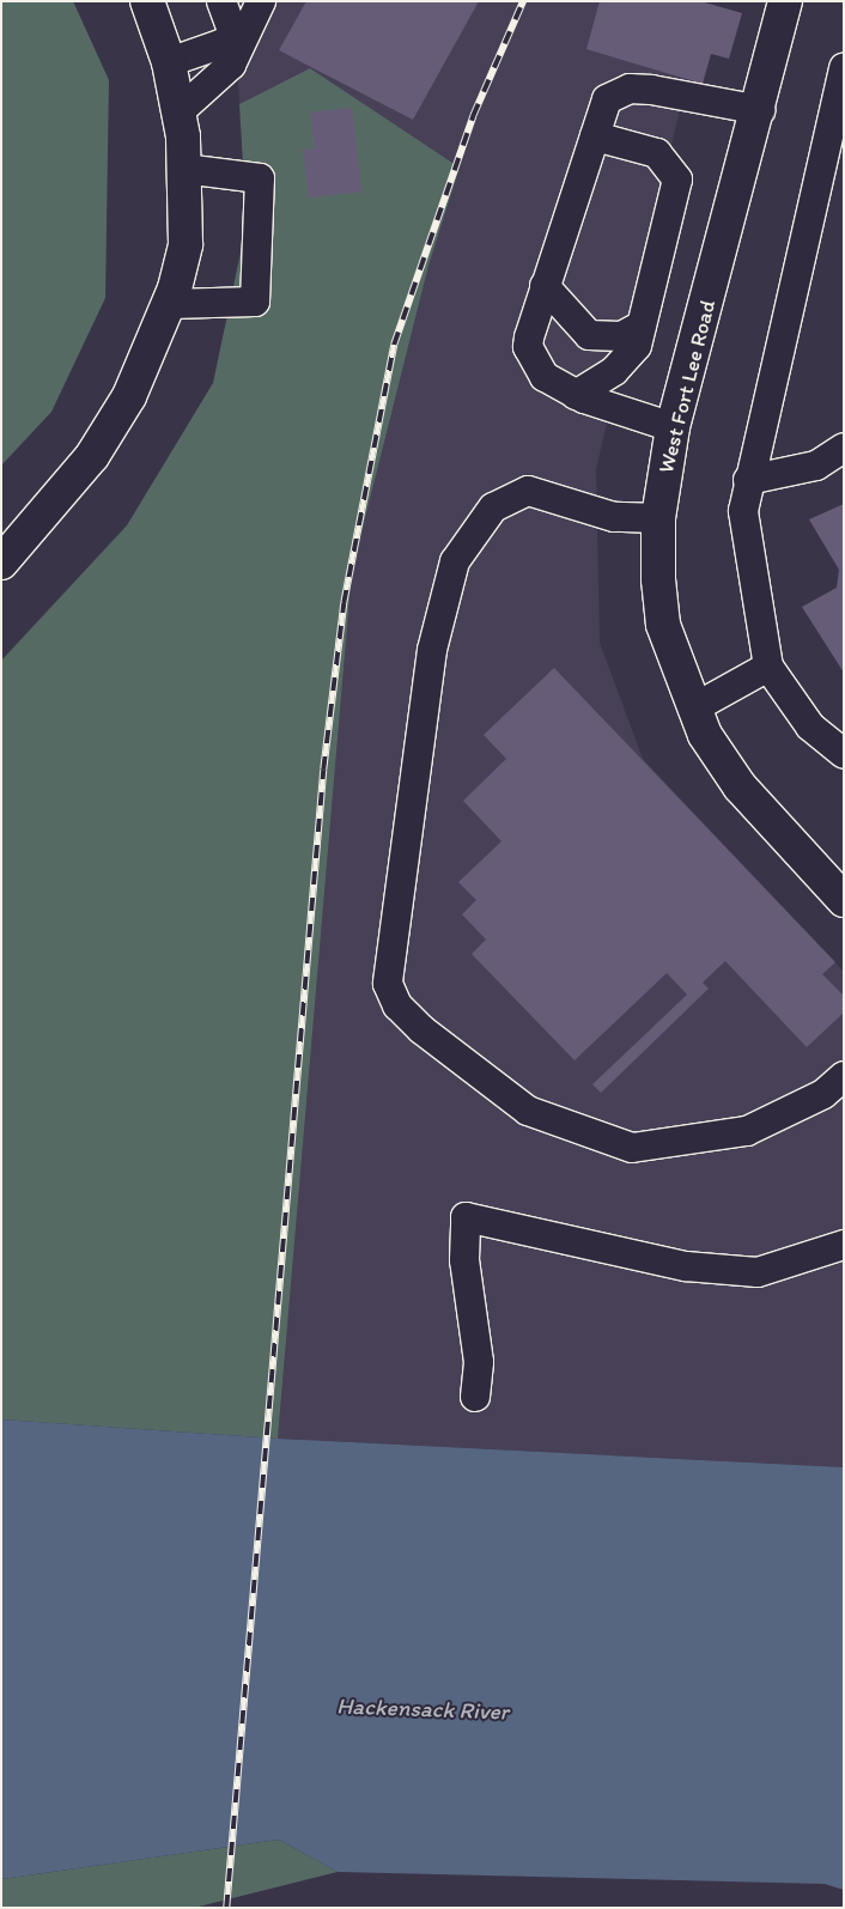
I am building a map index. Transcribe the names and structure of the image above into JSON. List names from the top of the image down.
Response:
{
  "streets": {
    "main road": ["West Fort Lee Road"]
  },
  "water": ["Hackensack River"]
}
